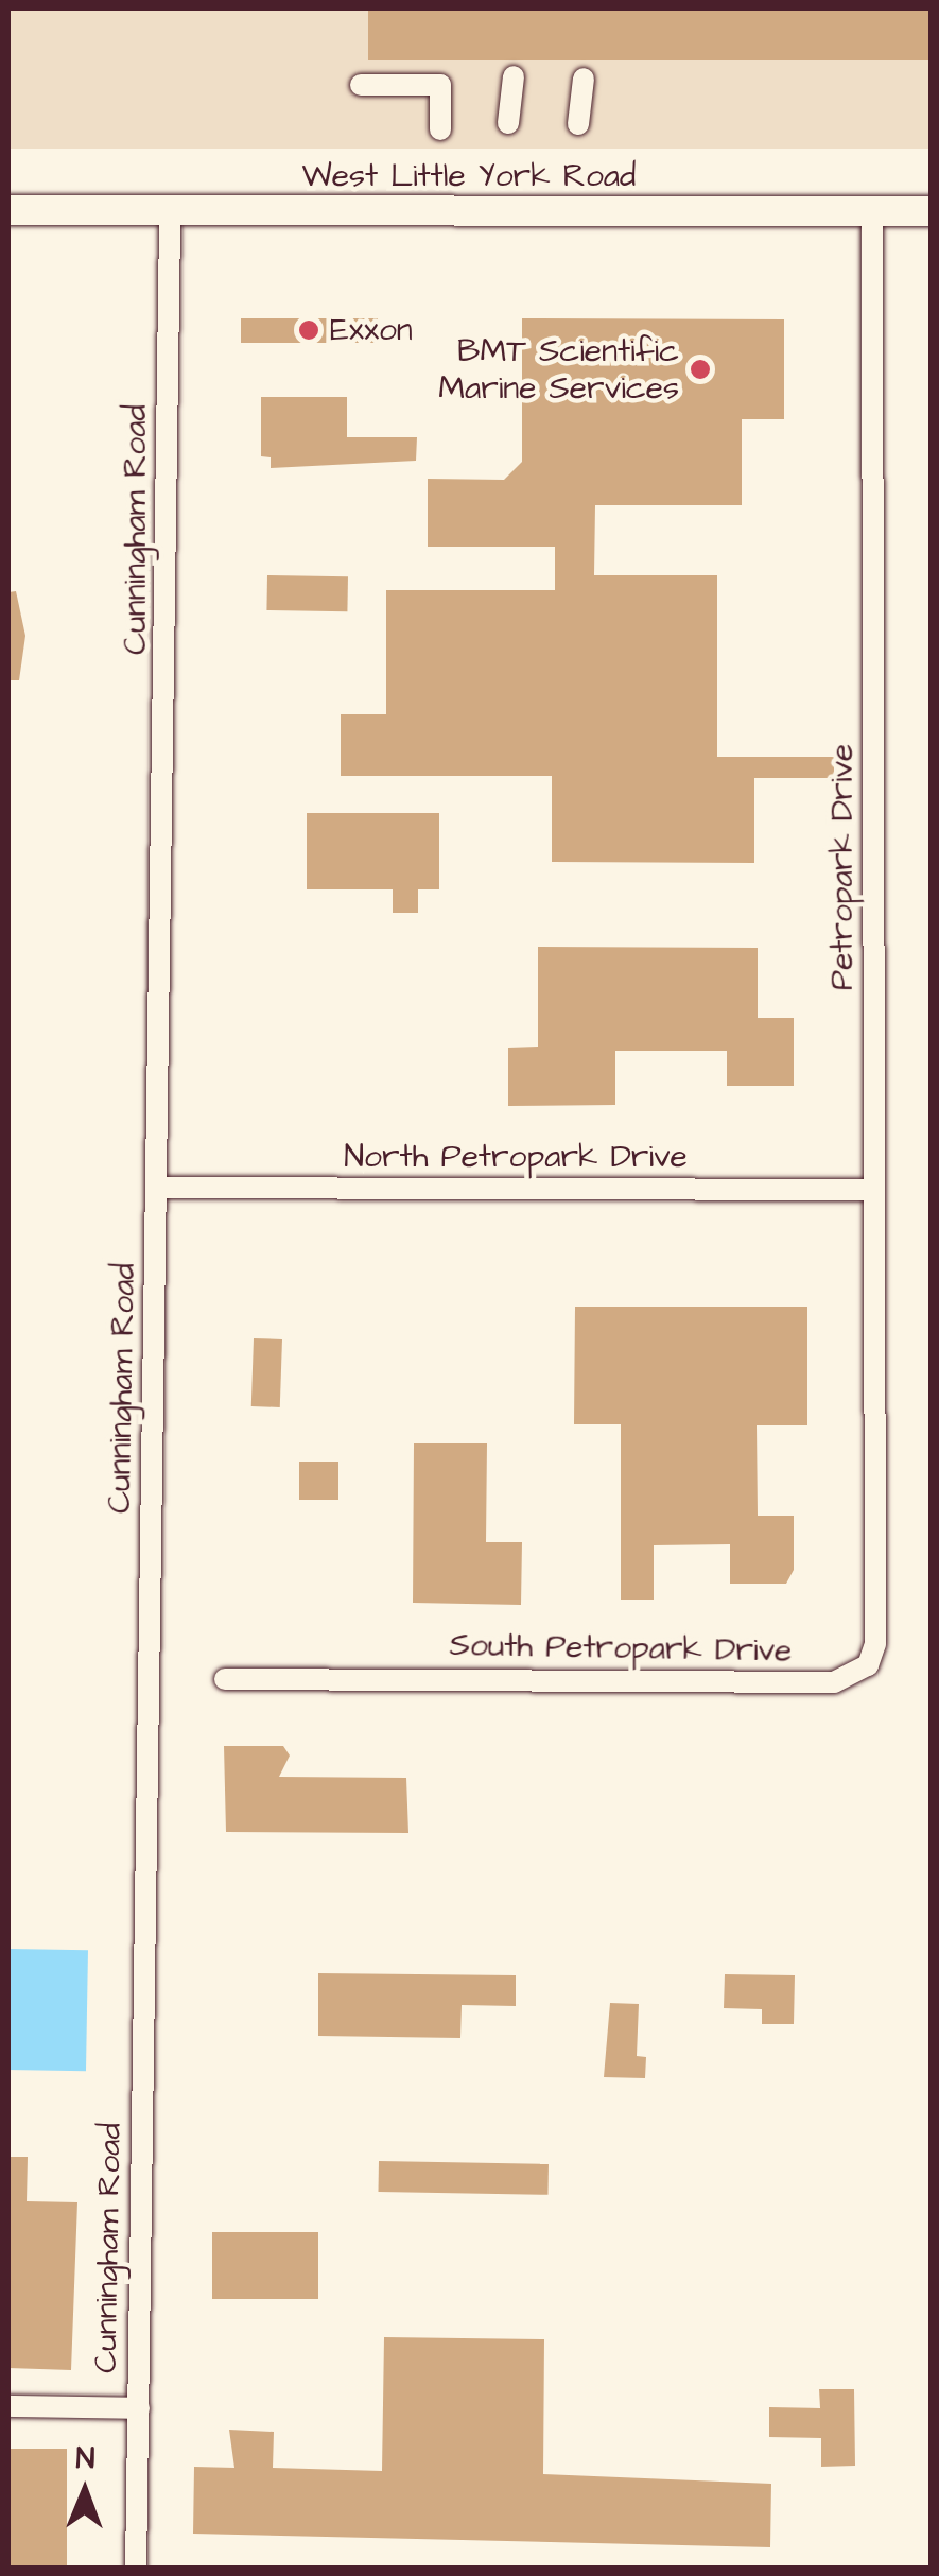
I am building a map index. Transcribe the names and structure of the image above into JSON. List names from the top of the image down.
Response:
{
  "streets": {
    "main road": ["West Little York Road"],
    "street": [
      "Cunningham Road",
      "Petropark Drive",
      "North Petropark Drive",
      "South Petropark Drive"
    ]
  },
  "crossings": [
    ["West Little York Road", "Cunningham Road"],
    ["West Little York Road", "Petropark Drive"],
    ["Cunningham Road", "North Petropark Drive"],
    ["Petropark Drive", "North Petropark Drive"],
    ["Petropark Drive", "South Petropark Drive"]
  ],
  "places": ["Exxon", "BMT Scientific Marine Services"],
  "north": "top"
}
